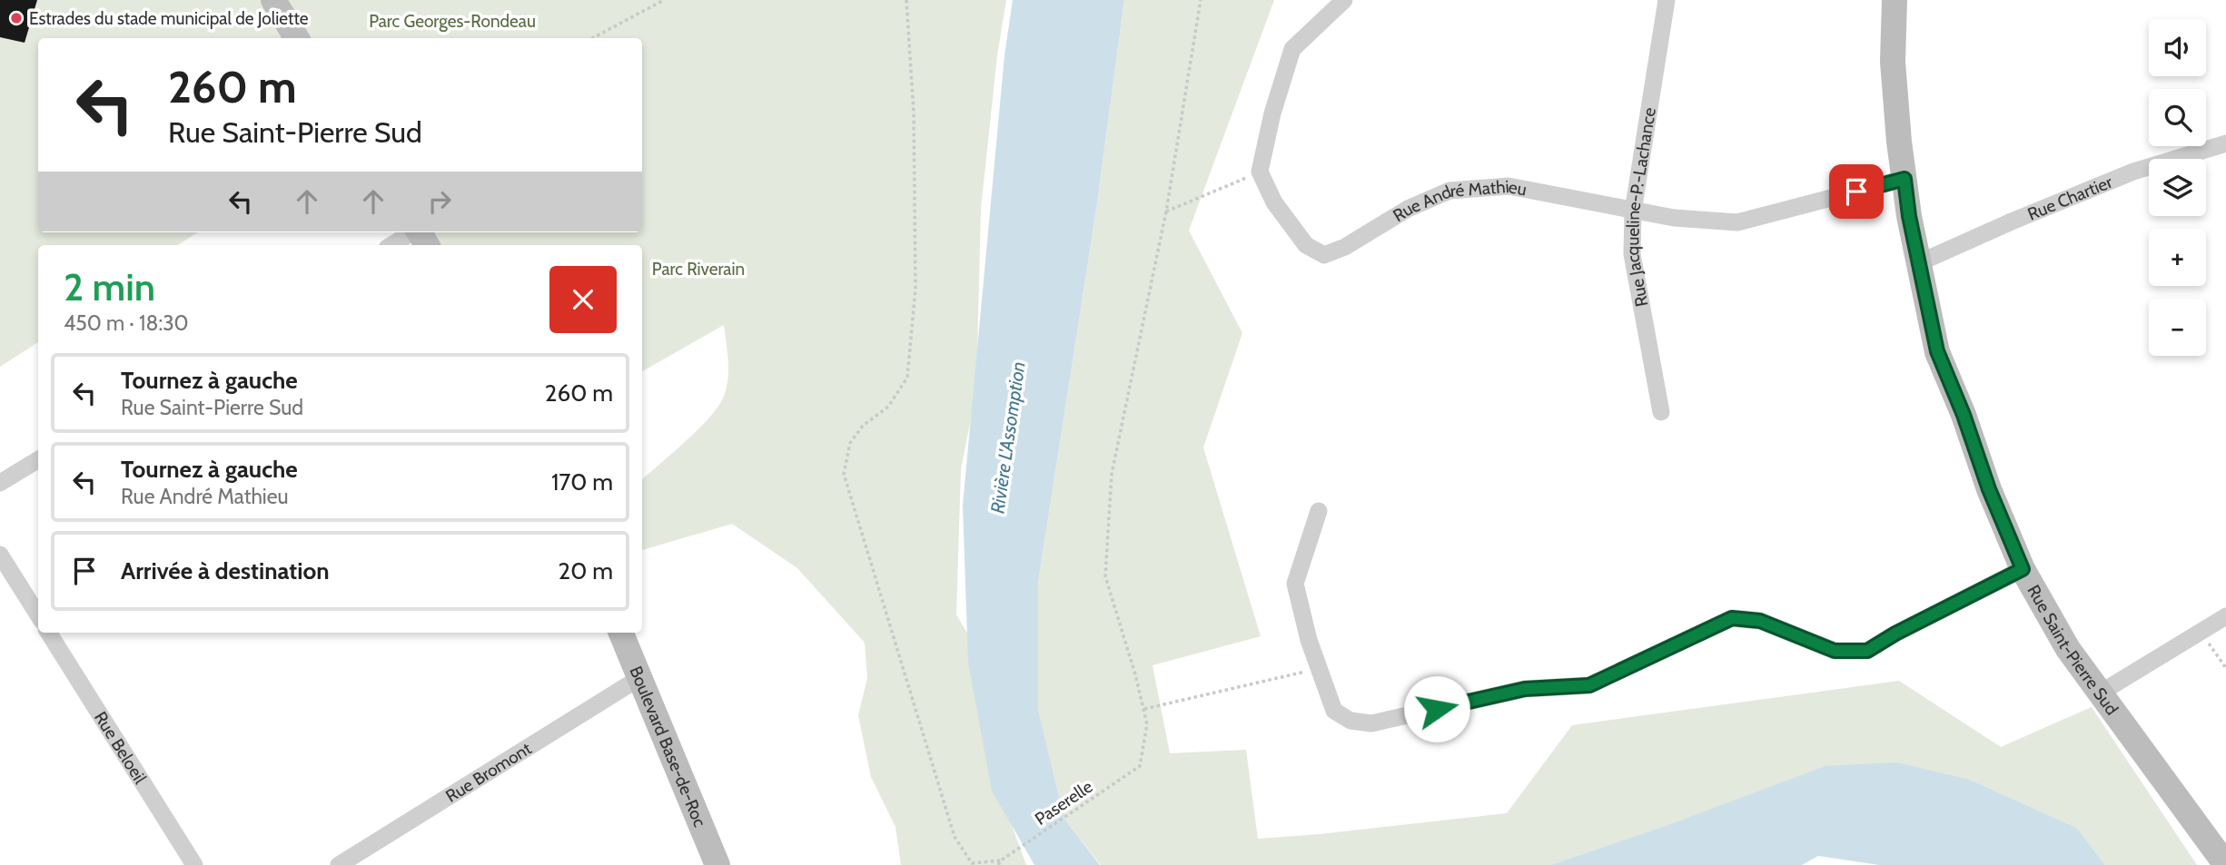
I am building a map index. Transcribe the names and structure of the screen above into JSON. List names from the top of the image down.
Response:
{
  "streets": {
    "street": [
      "Rue Chartier",
      "Rue André Mathieu",
      "Rue Jacqueline-P.-Lachance",
      "Rue Saint-Pierre Sud",
      "Rue Beloeil",
      "Boulevard Base-de-Roc",
      "Rue Bromont"
    ],
    "path": ["Paserelle"]
  },
  "crossings": [
    ["Rue Chartier", "Rue Saint-Pierre Sud"],
    ["Rue André Mathieu", "Rue Jacqueline-P.-Lachance"],
    ["Rue André Mathieu", "Rue Saint-Pierre Sud"],
    ["Boulevard Base-de-Roc", "Rue Bromont"]
  ],
  "water": ["Rivière L'Assomption"],
  "parks": ["Parc Georges-Rondeau", "Parc Riverain"],
  "places": ["Estrades du stade municipal de Joliette"],
  "page": {
    "map_buttons": ["+", "−"],
    "turn": ["260 m", "Rue Saint-Pierre Sud"],
    "heading": ["2 min", "450 m · 18:30"],
    "list": [
      {
        "name": "Tournez à gauche",
        "note": "Rue Saint-Pierre Sud",
        "value": "260 m"
      },
      {
        "name": "Tournez à gauche",
        "note": "Rue André Mathieu",
        "value": "170 m"
      },
      {
        "name": "Arrivée à destination",
        "value": "20 m"
      }
    ]
  }
}
